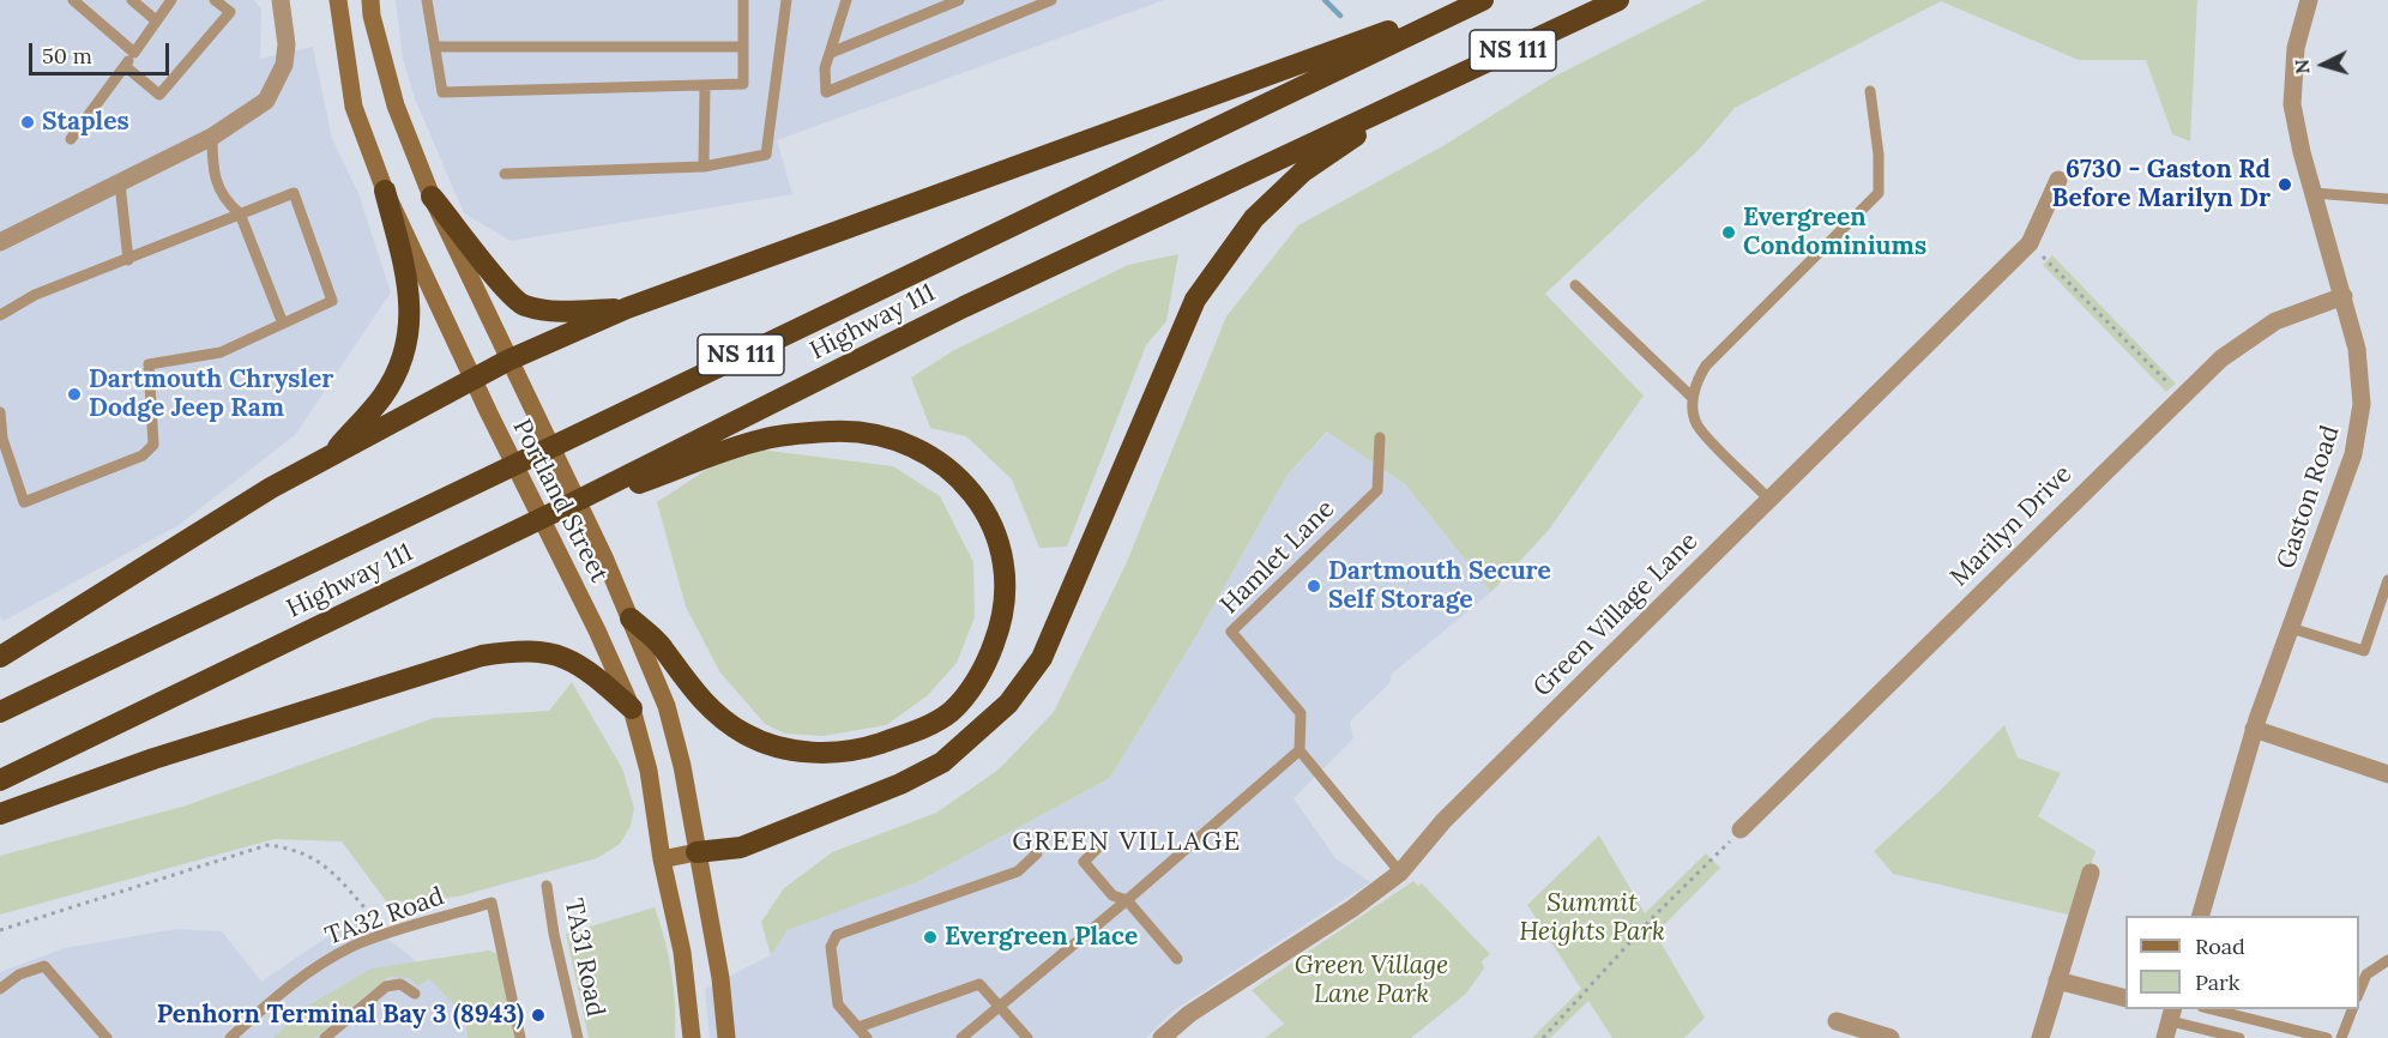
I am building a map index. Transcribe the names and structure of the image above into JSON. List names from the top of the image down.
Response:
{
  "streets": {
    "highway": ["NS 111", "Highway 111"],
    "main road": ["Portland Street"],
    "street": ["Gaston Road", "Marilyn Drive", "Green Village Lane"],
    "lane": ["Hamlet Lane", "TA32 Road", "TA31 Road"]
  },
  "crossings": [
    ["Gaston Road", "Marilyn Drive"]
  ],
  "districts": ["GREEN VILLAGE"],
  "parks": ["Summit Heights Park", "Green Village Lane Park"],
  "places": [
    "Staples",
    "6730 - Gaston Rd Before Marilyn Dr",
    "Evergreen Condominiums",
    "Dartmouth Chrysler Dodge Jeep Ram",
    "Dartmouth Secure Self Storage",
    "Evergreen Place",
    "Penhorn Terminal Bay 3 (8943)"
  ],
  "legend": ["Road", "Park"],
  "scale_bar": "50 m",
  "north": "left"
}
